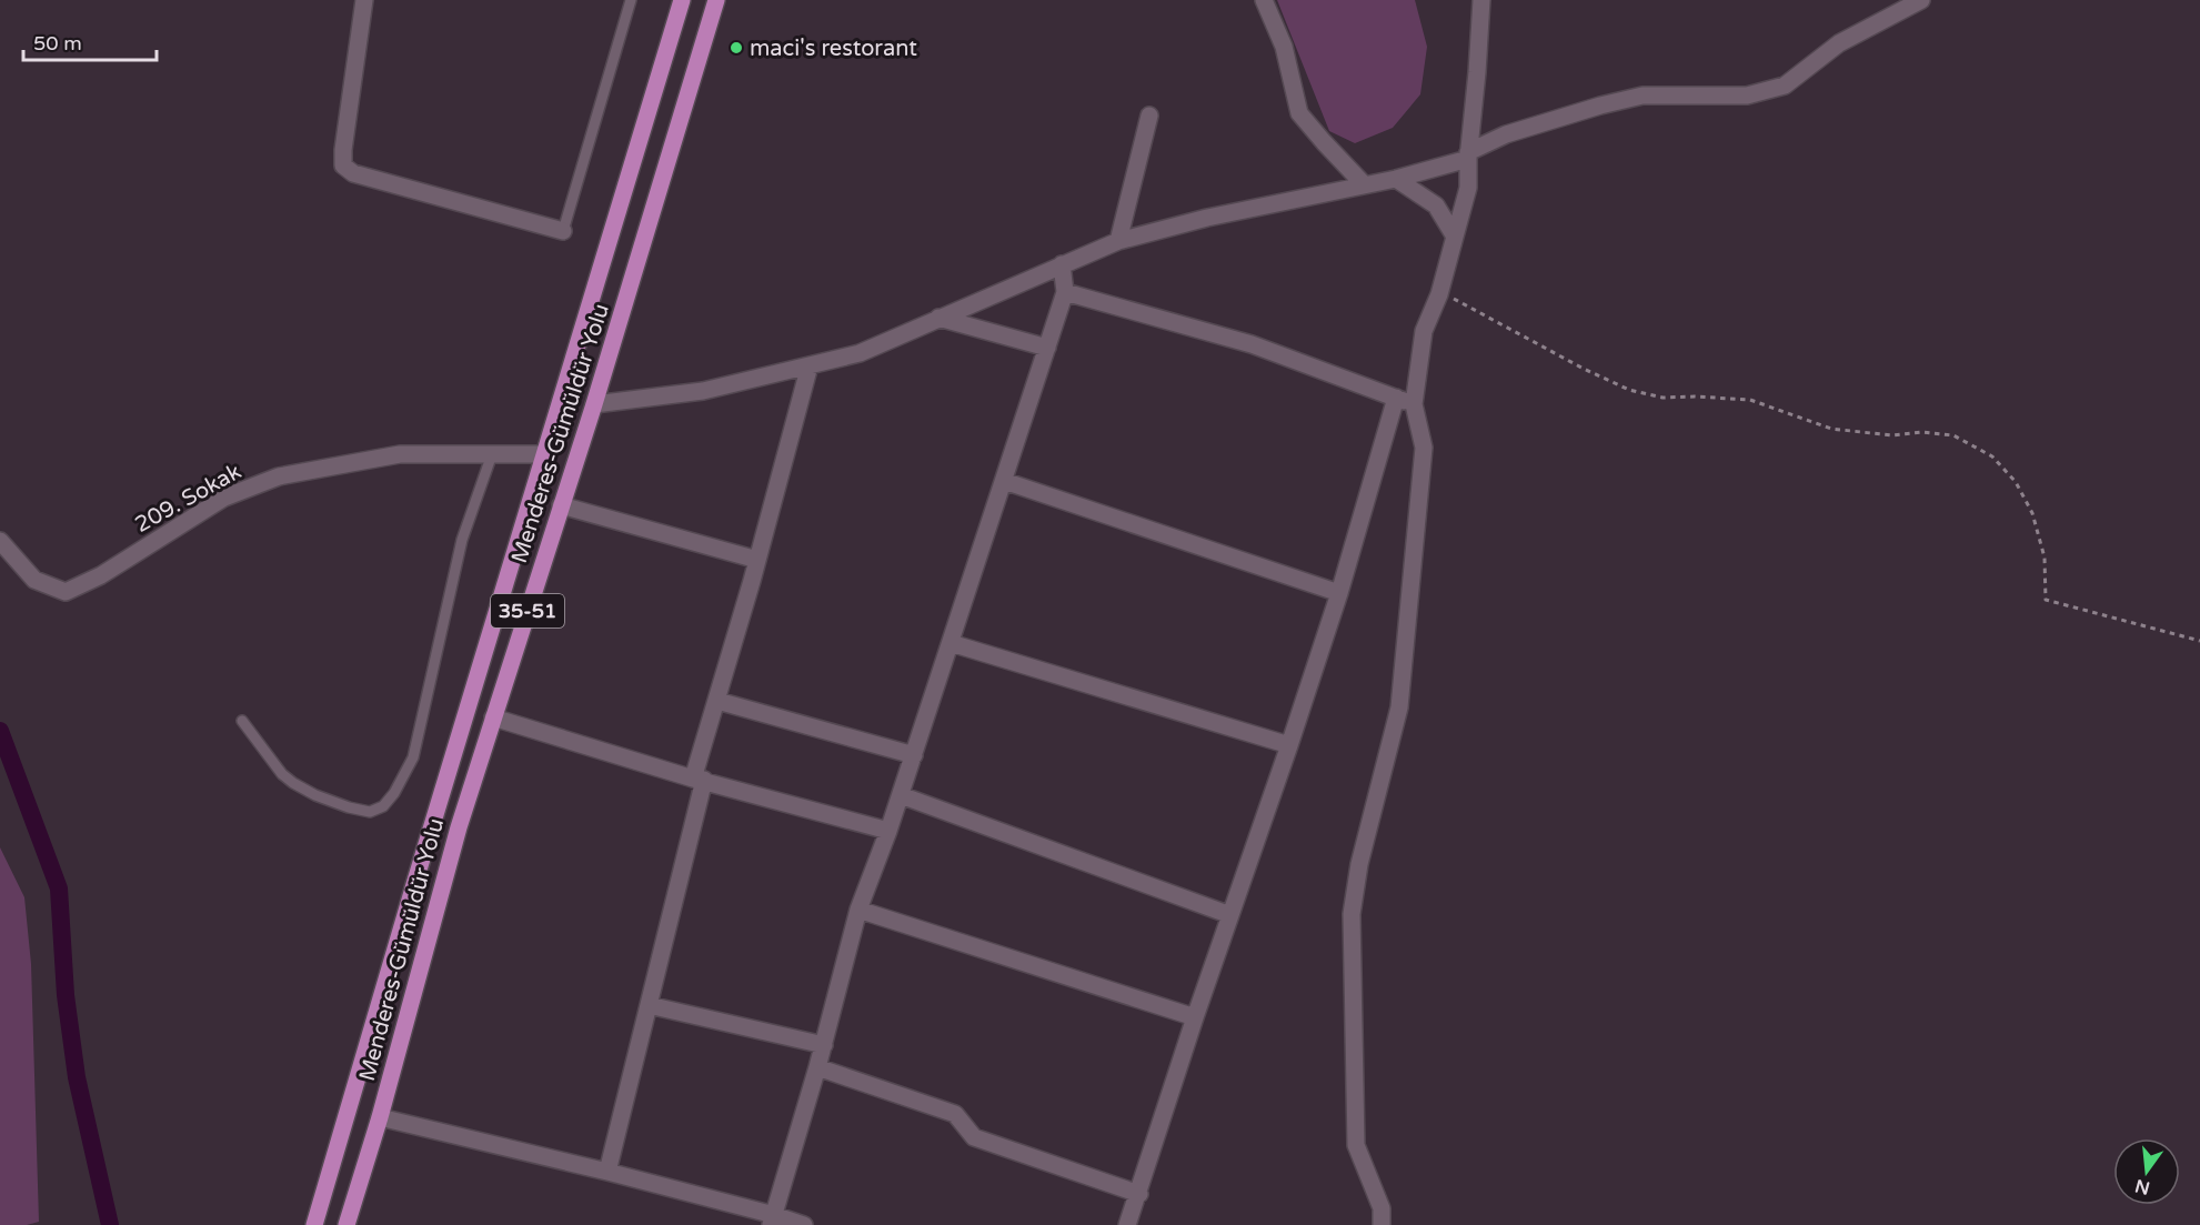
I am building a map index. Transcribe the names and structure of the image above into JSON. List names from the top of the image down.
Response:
{
  "streets": {
    "main road": ["Menderes-Gümüldür Yolu", "35-51"],
    "street": ["209. Sokak"]
  },
  "crossings": [
    ["Menderes-Gümüldür Yolu", "209. Sokak"]
  ],
  "places": ["maci's restorant"],
  "scale_bar": "50 m",
  "north": "bottom"
}
